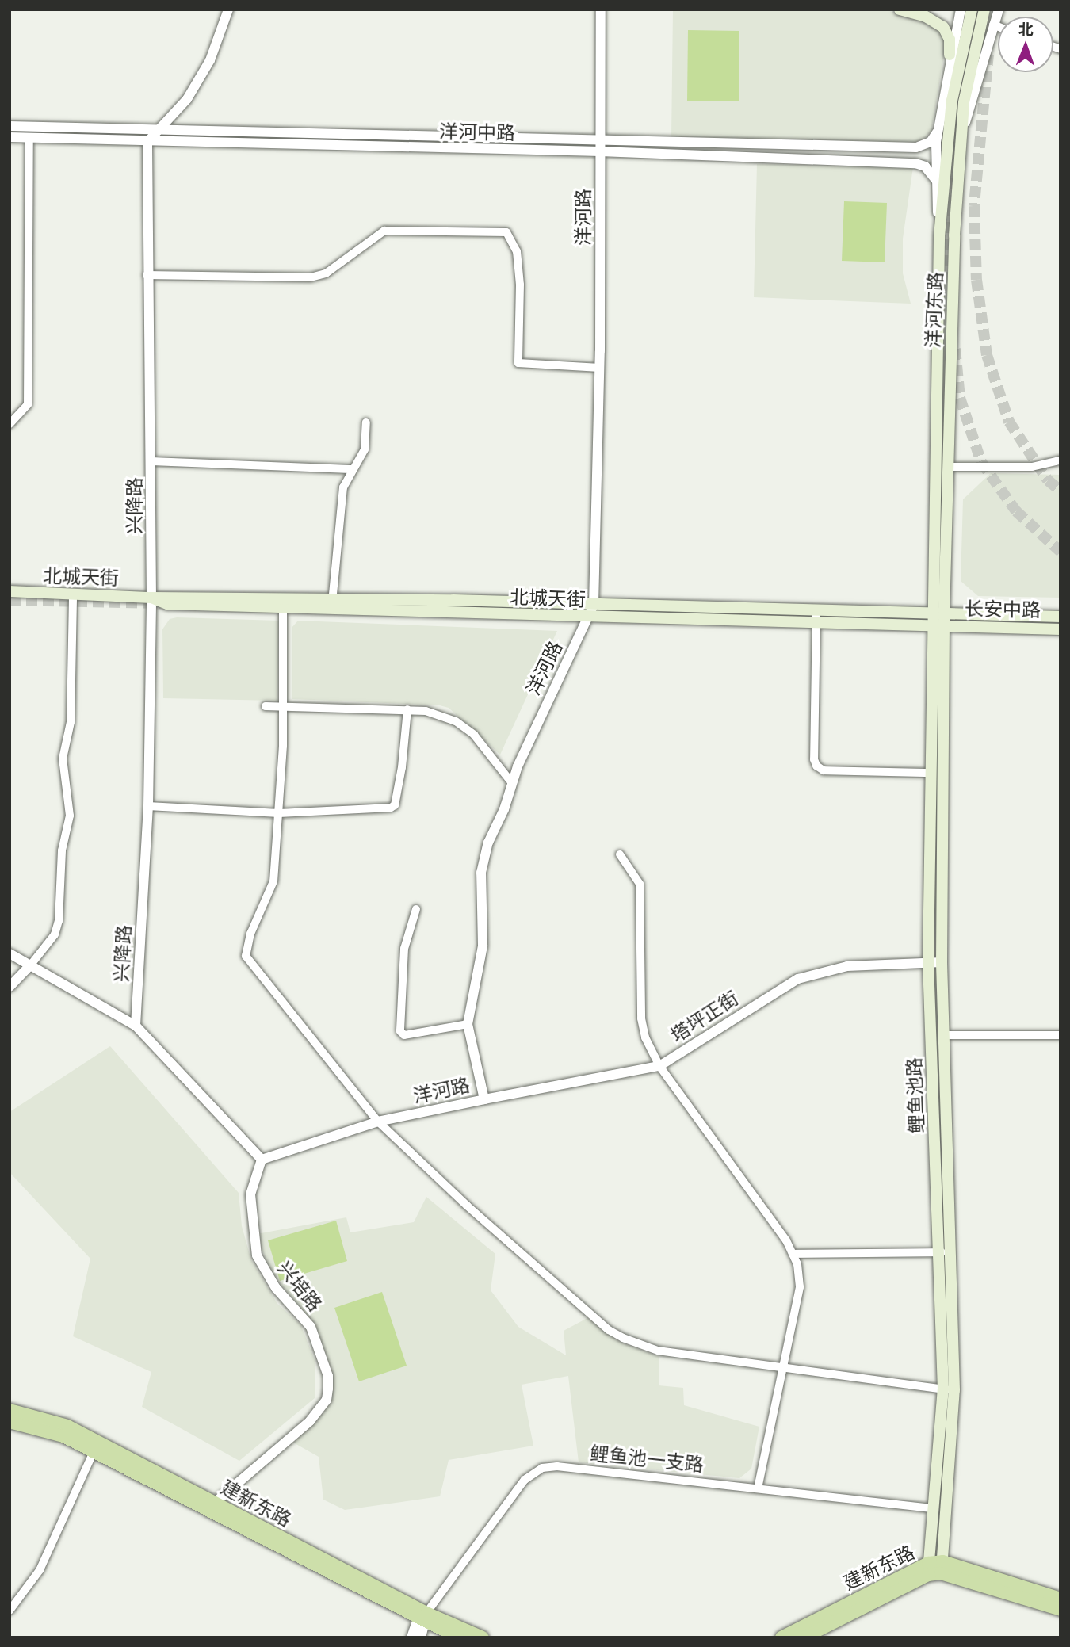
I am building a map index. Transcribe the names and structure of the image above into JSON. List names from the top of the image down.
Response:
{
  "streets": {
    "main road": [
      "洋河东路",
      "北城天街",
      "长安中路",
      "鲤鱼池路",
      "建新东路"
    ],
    "street": [
      "洋河中路",
      "洋河路",
      "兴降路",
      "塔坪正街",
      "兴培路",
      "鲤鱼池一支路"
    ]
  },
  "crossings": [
    ["洋河中路", "洋河路"],
    ["洋河中路", "兴降路"],
    ["洋河路", "北城天街"],
    ["洋河路", "塔坪正街"],
    ["洋河路", "兴培路"],
    ["洋河东路", "北城天街"],
    ["洋河东路", "长安中路"],
    ["洋河东路", "鲤鱼池路"],
    ["兴降路", "北城天街"],
    ["北城天街", "长安中路"],
    ["北城天街", "鲤鱼池路"],
    ["长安中路", "鲤鱼池路"],
    ["塔坪正街", "鲤鱼池路"],
    ["鲤鱼池路", "鲤鱼池一支路"],
    ["鲤鱼池路", "建新东路"],
    ["兴培路", "建新东路"],
    ["鲤鱼池一支路", "建新东路"]
  ],
  "north": "top"
}
